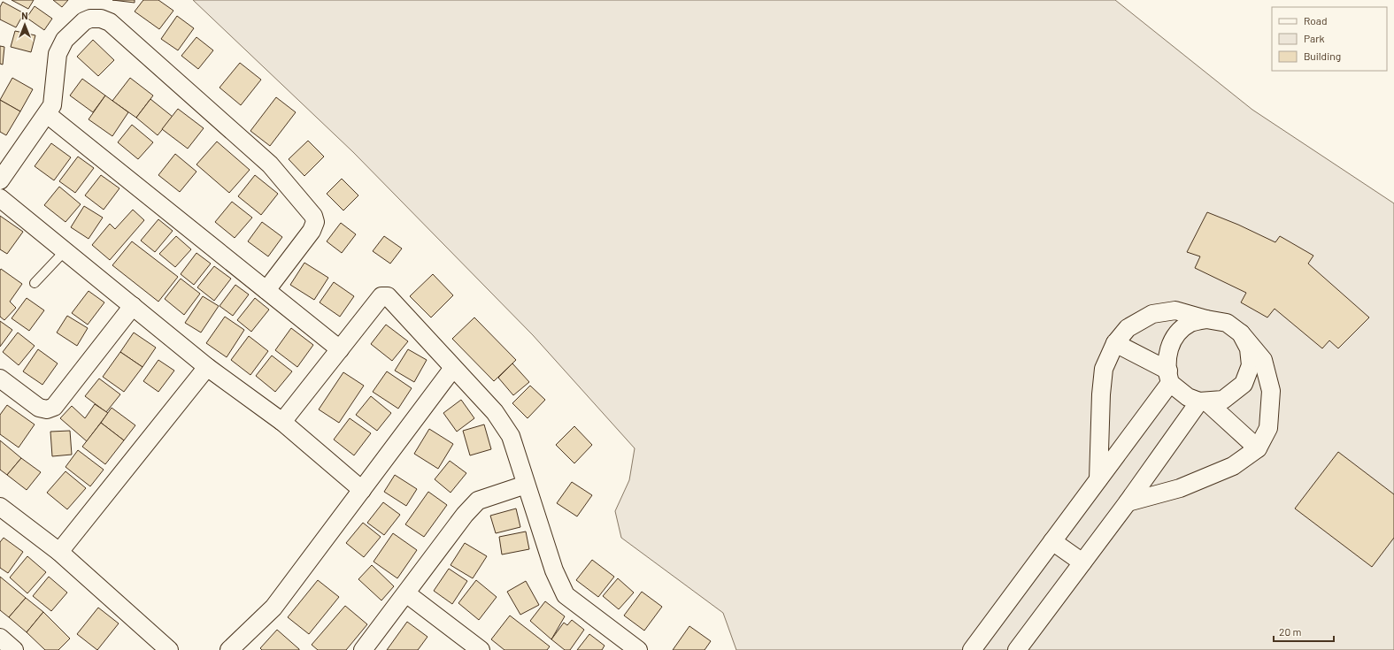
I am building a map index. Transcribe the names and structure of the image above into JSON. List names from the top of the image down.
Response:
{
  "legend": ["Road", "Park", "Building"],
  "scale_bar": "20 m",
  "north": "top"
}
